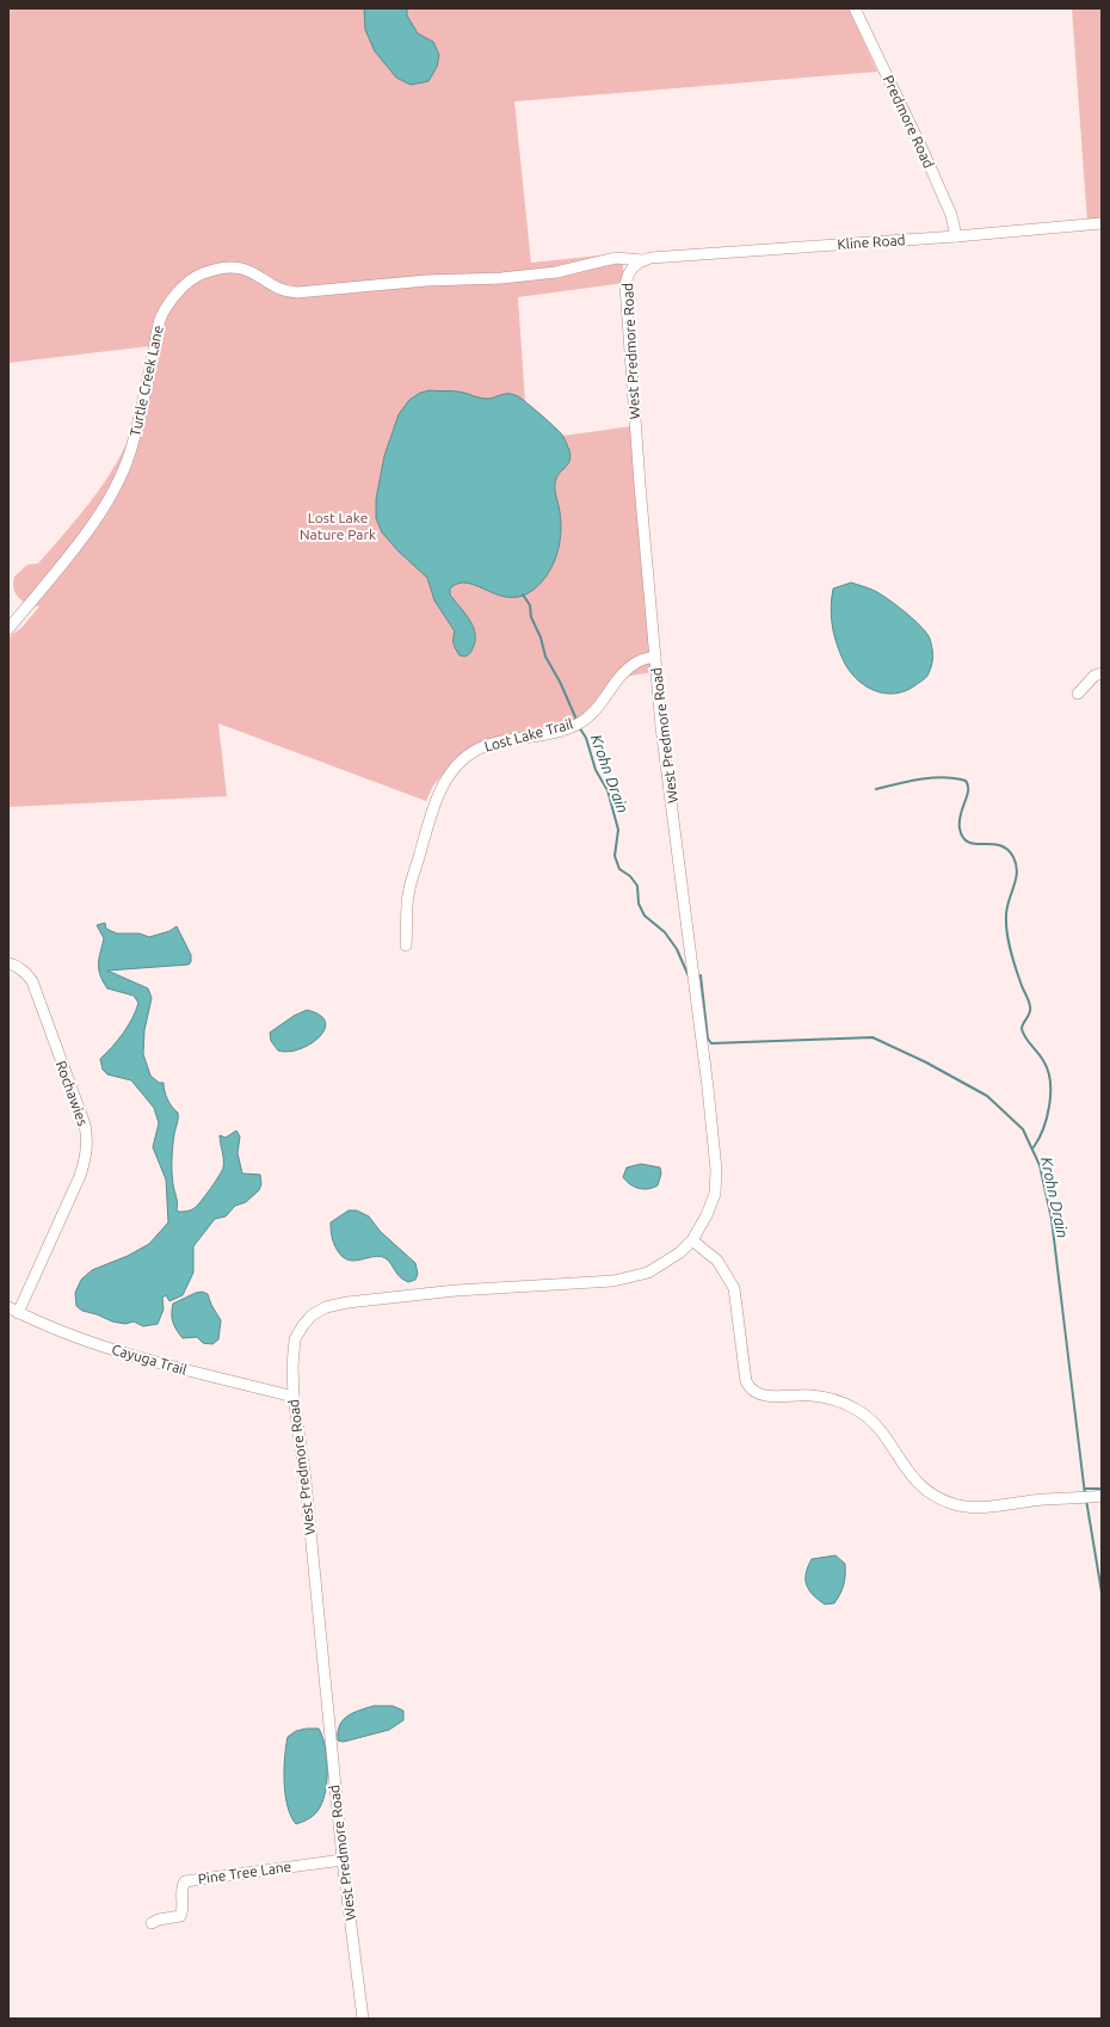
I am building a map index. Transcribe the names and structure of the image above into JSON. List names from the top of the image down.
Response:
{
  "streets": {
    "street": [
      "Predmore Road",
      "Kline Road",
      "West Predmore Road",
      "Turtle Creek Lane",
      "Lost Lake Trail",
      "Rochawies",
      "Cayuga Trail",
      "Pine Tree Lane"
    ]
  },
  "crossings": [
    ["Predmore Road", "Kline Road"],
    ["Kline Road", "West Predmore Road"],
    ["Kline Road", "Turtle Creek Lane"],
    ["West Predmore Road", "Turtle Creek Lane"],
    ["West Predmore Road", "Lost Lake Trail"],
    ["West Predmore Road", "Cayuga Trail"],
    ["West Predmore Road", "Pine Tree Lane"],
    ["Rochawies", "Cayuga Trail"]
  ],
  "water": ["Krohn Drain"],
  "parks": ["Lost Lake Nature Park"]
}
